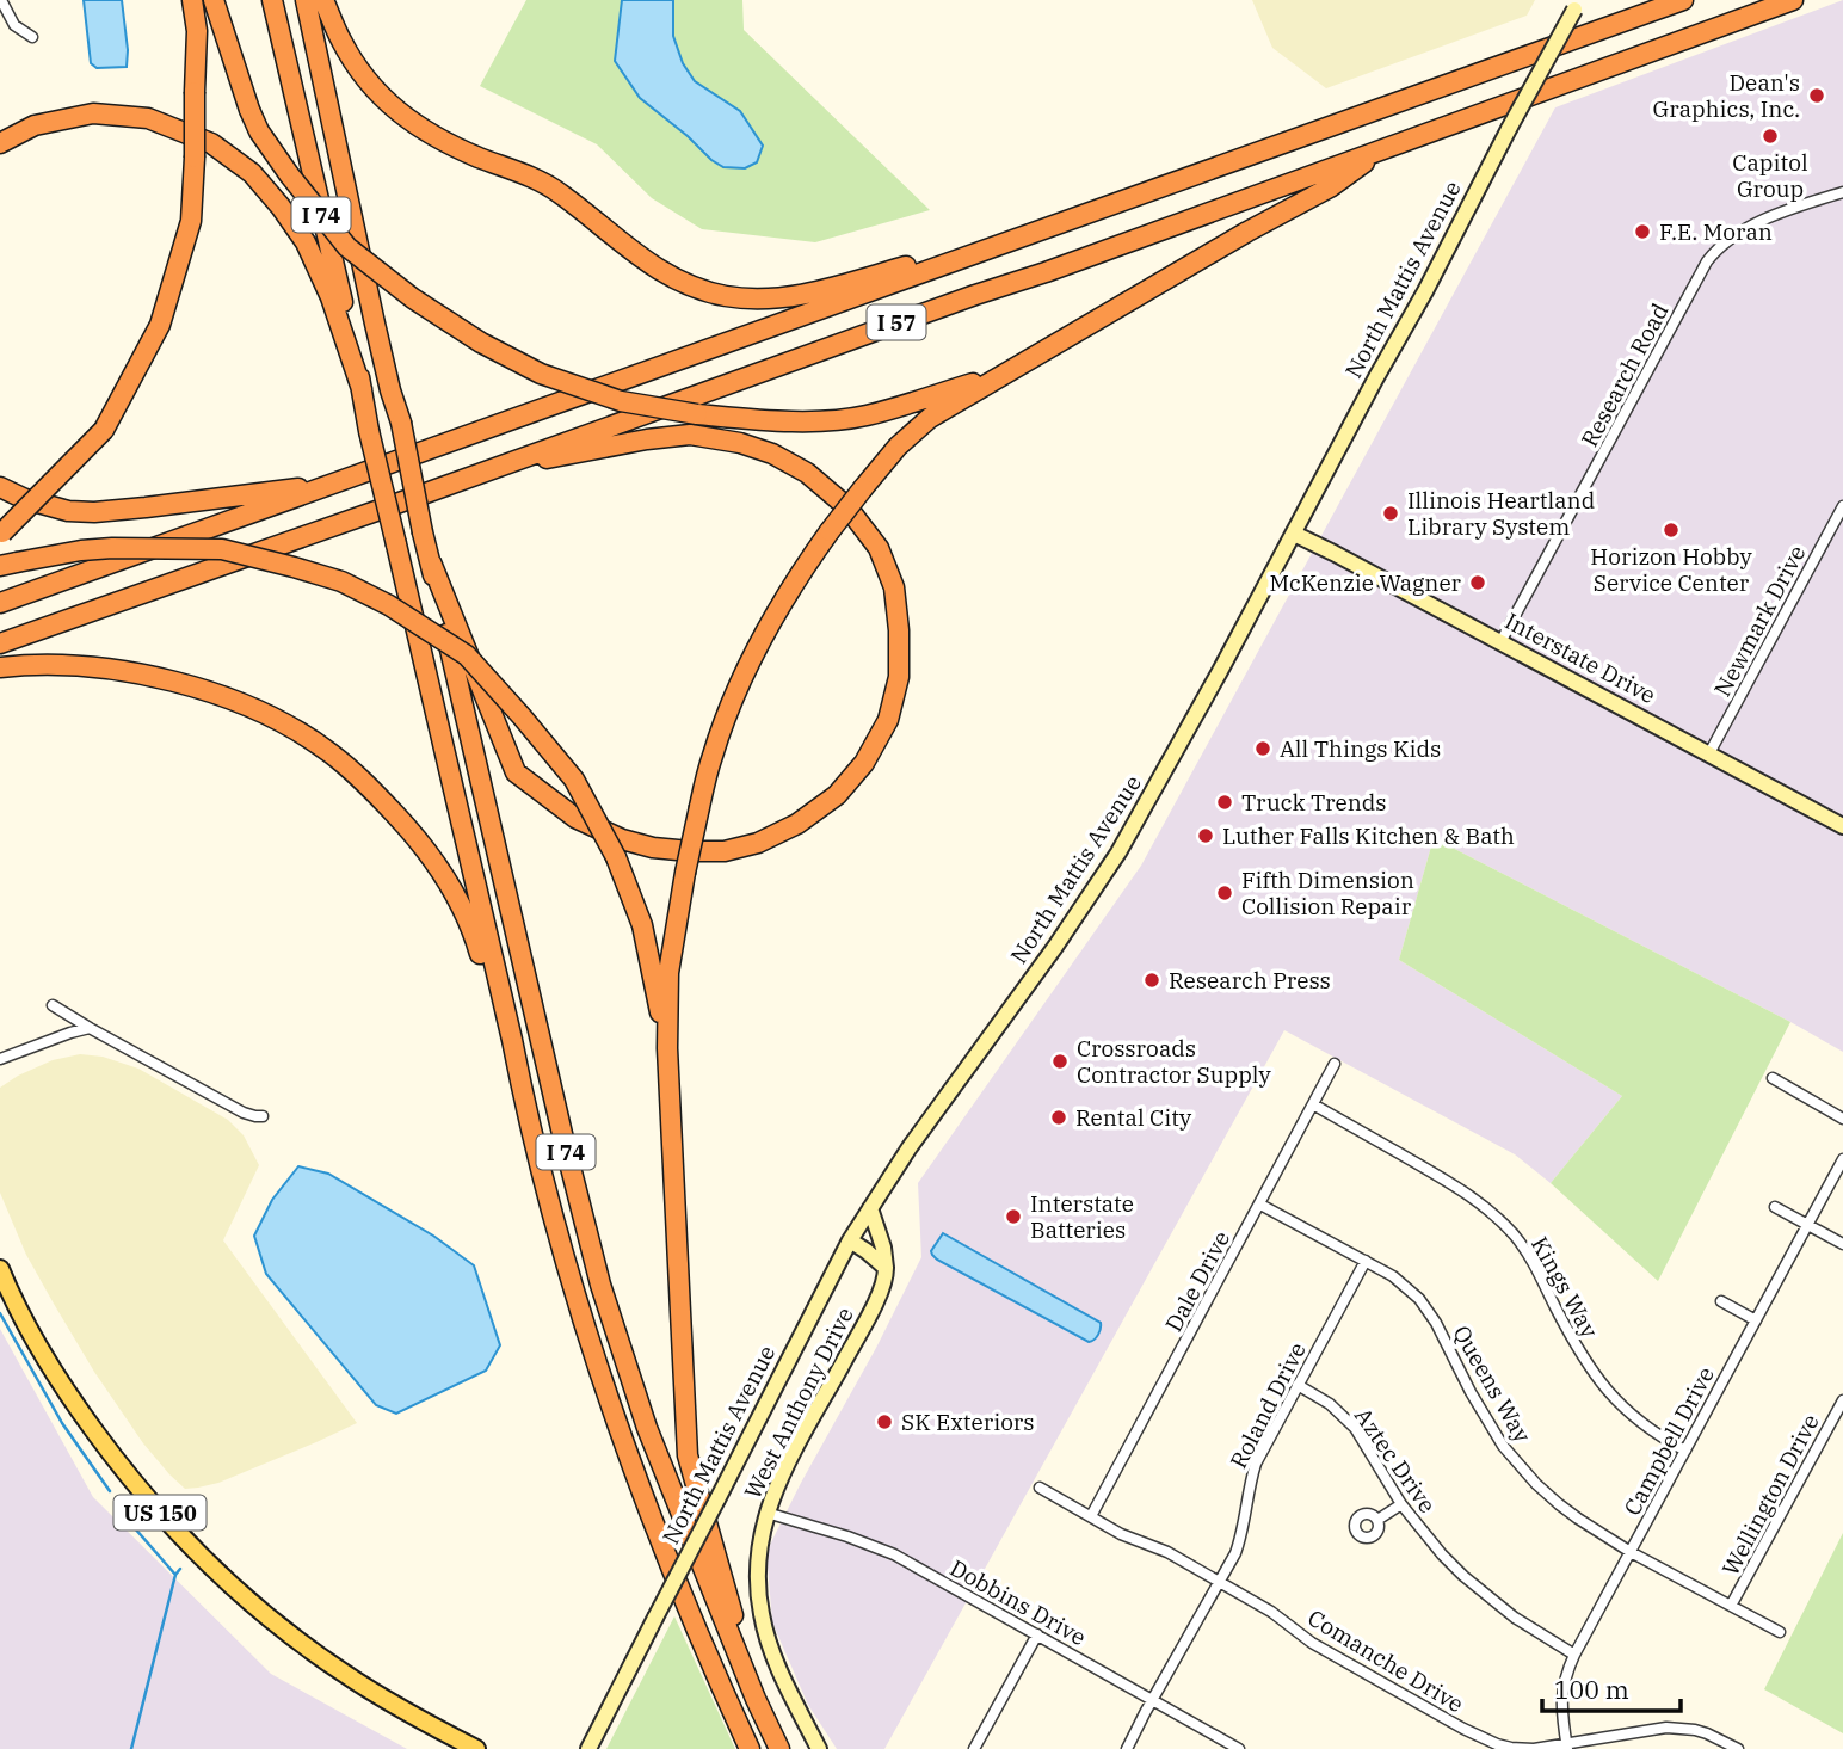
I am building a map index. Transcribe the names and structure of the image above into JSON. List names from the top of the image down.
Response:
{
  "streets": {
    "highway": ["I 74", "I 57"],
    "main road": ["US 150"],
    "street": [
      "North Mattis Avenue",
      "Research Road",
      "Newmark Drive",
      "Interstate Drive",
      "Dale Drive",
      "Kings Way",
      "Queens Way",
      "West Anthony Drive",
      "Roland Drive",
      "Campbell Drive",
      "Aztec Drive",
      "Wellington Drive",
      "Dobbins Drive",
      "Comanche Drive"
    ]
  },
  "crossings": [
    ["North Mattis Avenue", "Interstate Drive"],
    ["Research Road", "Interstate Drive"],
    ["Newmark Drive", "Interstate Drive"],
    ["Dale Drive", "Kings Way"],
    ["Dale Drive", "Queens Way"],
    ["Dale Drive", "Comanche Drive"],
    ["Kings Way", "Campbell Drive"],
    ["Queens Way", "Roland Drive"],
    ["Queens Way", "Campbell Drive"],
    ["Queens Way", "Wellington Drive"],
    ["West Anthony Drive", "Dobbins Drive"],
    ["Roland Drive", "Aztec Drive"],
    ["Roland Drive", "Dobbins Drive"],
    ["Roland Drive", "Comanche Drive"],
    ["Campbell Drive", "Aztec Drive"],
    ["Campbell Drive", "Comanche Drive"]
  ],
  "places": [
    "Dean's Graphics, Inc.",
    "Capitol Group",
    "F.E. Moran",
    "Illinois Heartland Library System",
    "Horizon Hobby Service Center",
    "McKenzie Wagner",
    "All Things Kids",
    "Truck Trends",
    "Luther Falls Kitchen & Bath",
    "Fifth Dimension Collision Repair",
    "Research Press",
    "Crossroads Contractor Supply",
    "Rental City",
    "Interstate Batteries",
    "SK Exteriors"
  ],
  "scale_bar": "100 m"
}
